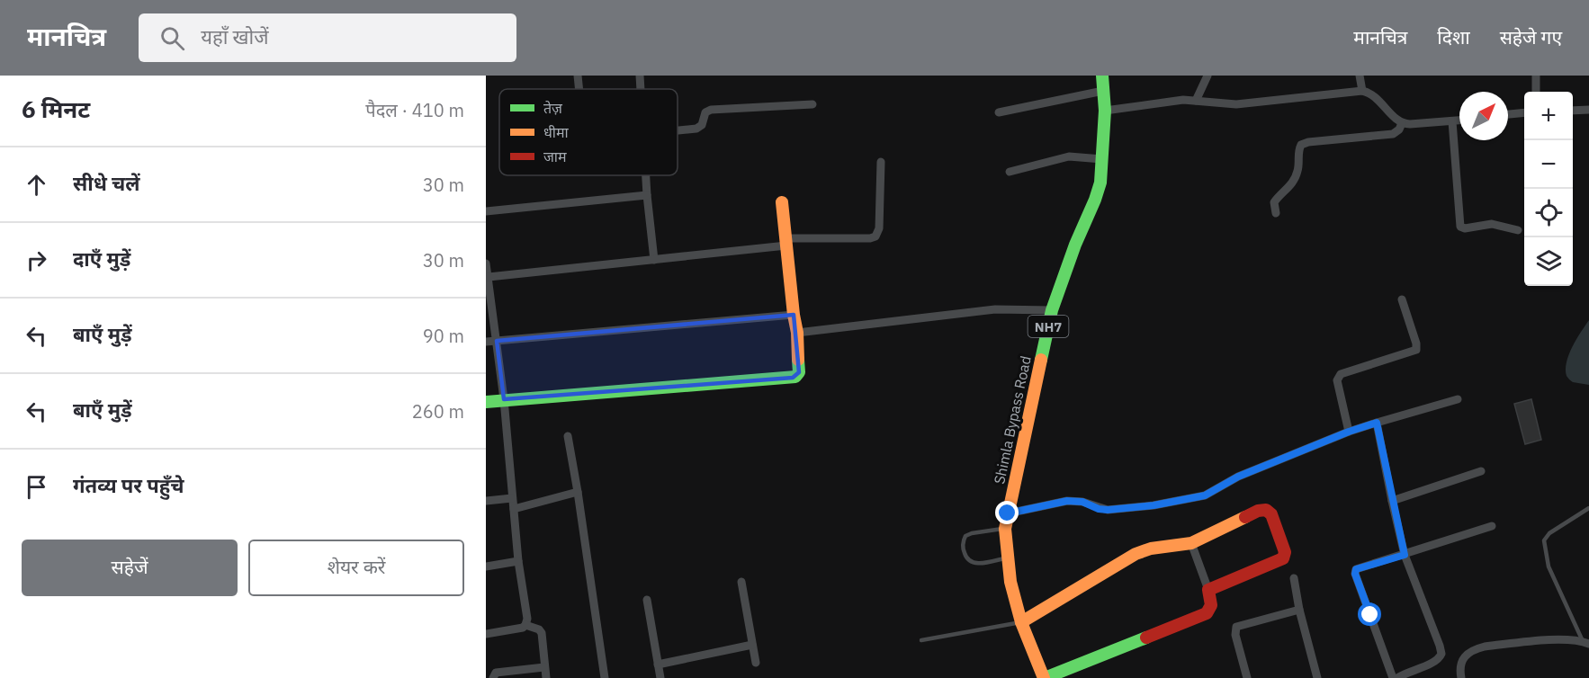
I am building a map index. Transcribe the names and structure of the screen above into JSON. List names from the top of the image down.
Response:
{
  "streets": {
    "main road": ["NH7", "Shimla Bypass Road"]
  },
  "legend": ["तेज़", "धीमा", "जाम"],
  "north": "top right",
  "page": {
    "header": "मानचित्र",
    "search": "यहाँ खोजें",
    "nav": ["मानचित्र", "दिशा", "सहेजे गए"],
    "heading": ["6 मिनट", "पैदल · 410 m"],
    "map_buttons": ["+", "−"],
    "list": [
      ["सीधे चलें", "30 m"],
      ["दाएँ मुड़ें", "30 m"],
      ["बाएँ मुड़ें", "90 m"],
      ["बाएँ मुड़ें", "260 m"],
      "गंतव्य पर पहुँचे"
    ],
    "buttons": ["सहेजें", "शेयर करें"]
  }
}
